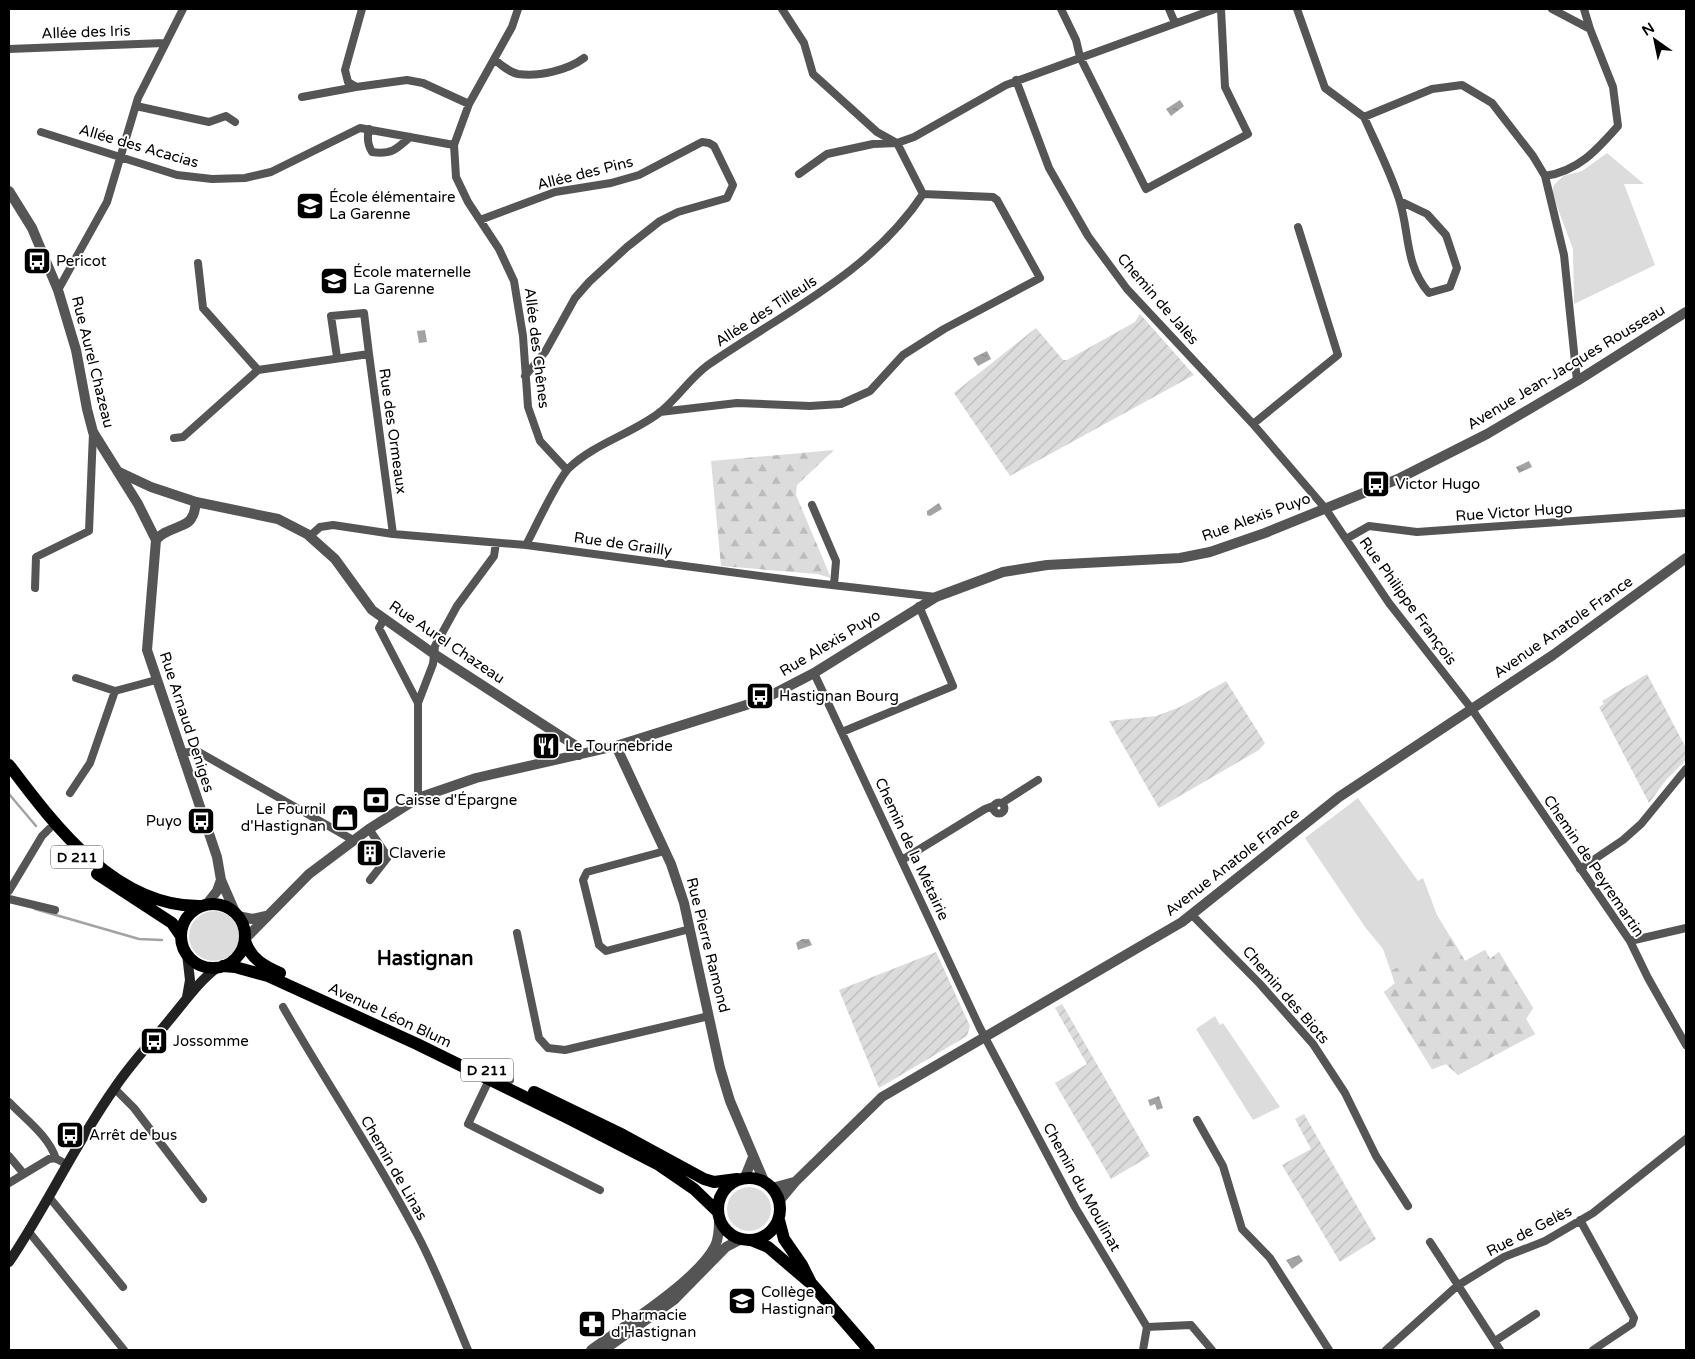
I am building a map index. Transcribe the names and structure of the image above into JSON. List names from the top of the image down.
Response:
{
  "streets": {
    "main road": ["D 211", "Avenue Léon Blum"],
    "street": [
      "Allée des Iris",
      "Allée des Acacias",
      "Allée des Pins",
      "Chemin de Jalès",
      "Allée des Tilleuls",
      "Allée des Chênes",
      "Rue Aurel Chazeau",
      "Avenue Jean-Jacques Rousseau",
      "Rue des Ormeaux",
      "Rue Victor Hugo",
      "Rue Alexis Puyo",
      "Rue de Grailly",
      "Rue Philippe François",
      "Avenue Anatole France",
      "Rue Arnaud Deniges",
      "Chemin de la Métairie",
      "Chemin de Peyremartin",
      "Rue Pierre Ramond",
      "Chemin des Biots",
      "Chemin de Linas",
      "Chemin du Moulinat",
      "Rue de Gelès"
    ]
  },
  "crossings": [
    ["Allée des Acacias", "Allée des Chênes"],
    ["Allée des Pins", "Allée des Chênes"],
    ["Chemin de Jalès", "Avenue Jean-Jacques Rousseau"],
    ["Chemin de Jalès", "Rue Alexis Puyo"],
    ["Chemin de Jalès", "Rue Philippe François"],
    ["Allée des Tilleuls", "Allée des Chênes"],
    ["Rue Aurel Chazeau", "Rue Alexis Puyo"],
    ["Rue Aurel Chazeau", "Rue de Grailly"],
    ["Avenue Jean-Jacques Rousseau", "Rue Alexis Puyo"],
    ["Avenue Jean-Jacques Rousseau", "Rue Philippe François"],
    ["Rue des Ormeaux", "Rue de Grailly"],
    ["Rue Victor Hugo", "Rue Philippe François"],
    ["Rue Alexis Puyo", "Rue de Grailly"],
    ["Rue Alexis Puyo", "Rue Philippe François"],
    ["Rue Alexis Puyo", "Rue Arnaud Deniges"],
    ["Rue Alexis Puyo", "Chemin de la Métairie"],
    ["Rue Alexis Puyo", "D 211"],
    ["Rue Alexis Puyo", "Rue Pierre Ramond"],
    ["Rue Alexis Puyo", "Avenue Léon Blum"],
    ["Rue Philippe François", "Avenue Anatole France"],
    ["Rue Philippe François", "Chemin de Peyremartin"],
    ["Avenue Anatole France", "Chemin de la Métairie"],
    ["Avenue Anatole France", "Chemin de Peyremartin"],
    ["Avenue Anatole France", "Rue Pierre Ramond"],
    ["Avenue Anatole France", "Chemin des Biots"],
    ["Avenue Anatole France", "Avenue Léon Blum"],
    ["Avenue Anatole France", "Chemin du Moulinat"],
    ["Rue Arnaud Deniges", "D 211"],
    ["Rue Arnaud Deniges", "Avenue Léon Blum"],
    ["Chemin de la Métairie", "Chemin du Moulinat"],
    ["D 211", "Avenue Léon Blum"],
    ["Rue Pierre Ramond", "Avenue Léon Blum"]
  ],
  "districts": ["Hastignan"],
  "places": {
    "school or university": ["École élémentaire La Garenne", "École maternelle La Garenne", "Collège Hastignan"],
    "bus stop": [
      "Pericot",
      "Victor Hugo",
      "Hastignan Bourg",
      "Puyo",
      "Jossomme",
      "Arrêt de bus"
    ],
    "restaurant": ["Le Tournebride"],
    "bank": ["Caisse d'Épargne"],
    "shop": ["Le Fournil d'Hastignan"],
    "building": ["Claverie"],
    "pharmacy": ["Pharmacie d'Hastignan"]
  },
  "north": "top left"
}
